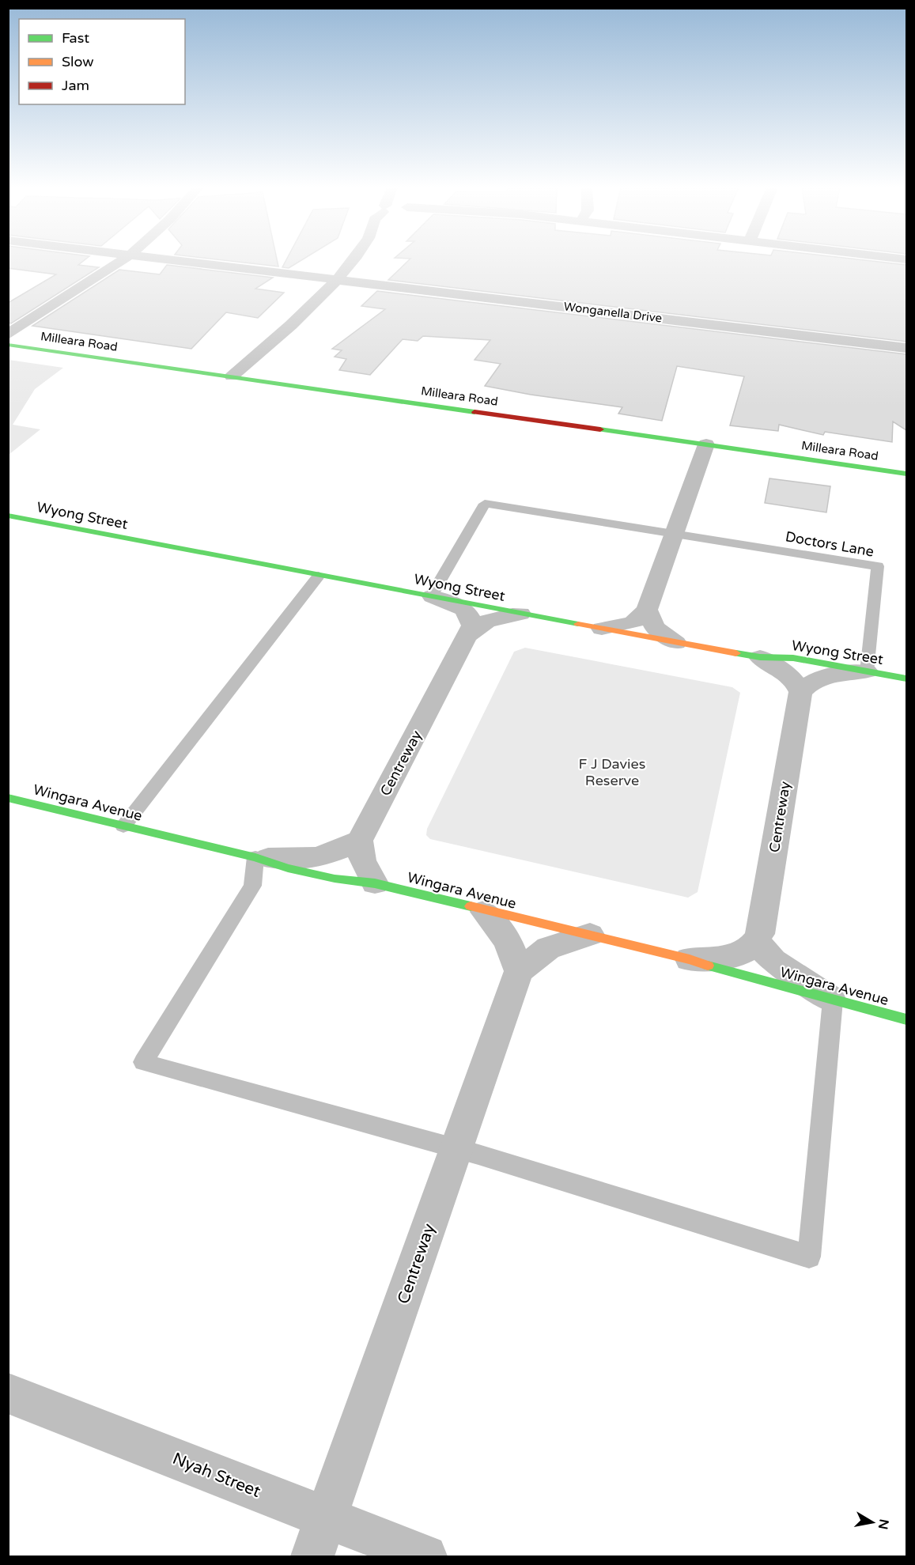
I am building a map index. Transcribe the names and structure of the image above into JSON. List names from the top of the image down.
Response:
{
  "streets": {
    "street": [
      "Wonganella Drive",
      "Milleara Road",
      "Wyong Street",
      "Centreway",
      "Wingara Avenue",
      "Nyah Street"
    ],
    "lane": ["Doctors Lane"]
  },
  "crossings": [
    ["Wyong Street", "Doctors Lane"],
    ["Wyong Street", "Centreway"],
    ["Centreway", "Nyah Street"]
  ],
  "parks": ["F J Davies Reserve"],
  "legend": ["Fast", "Slow", "Jam"],
  "north": "right"
}
